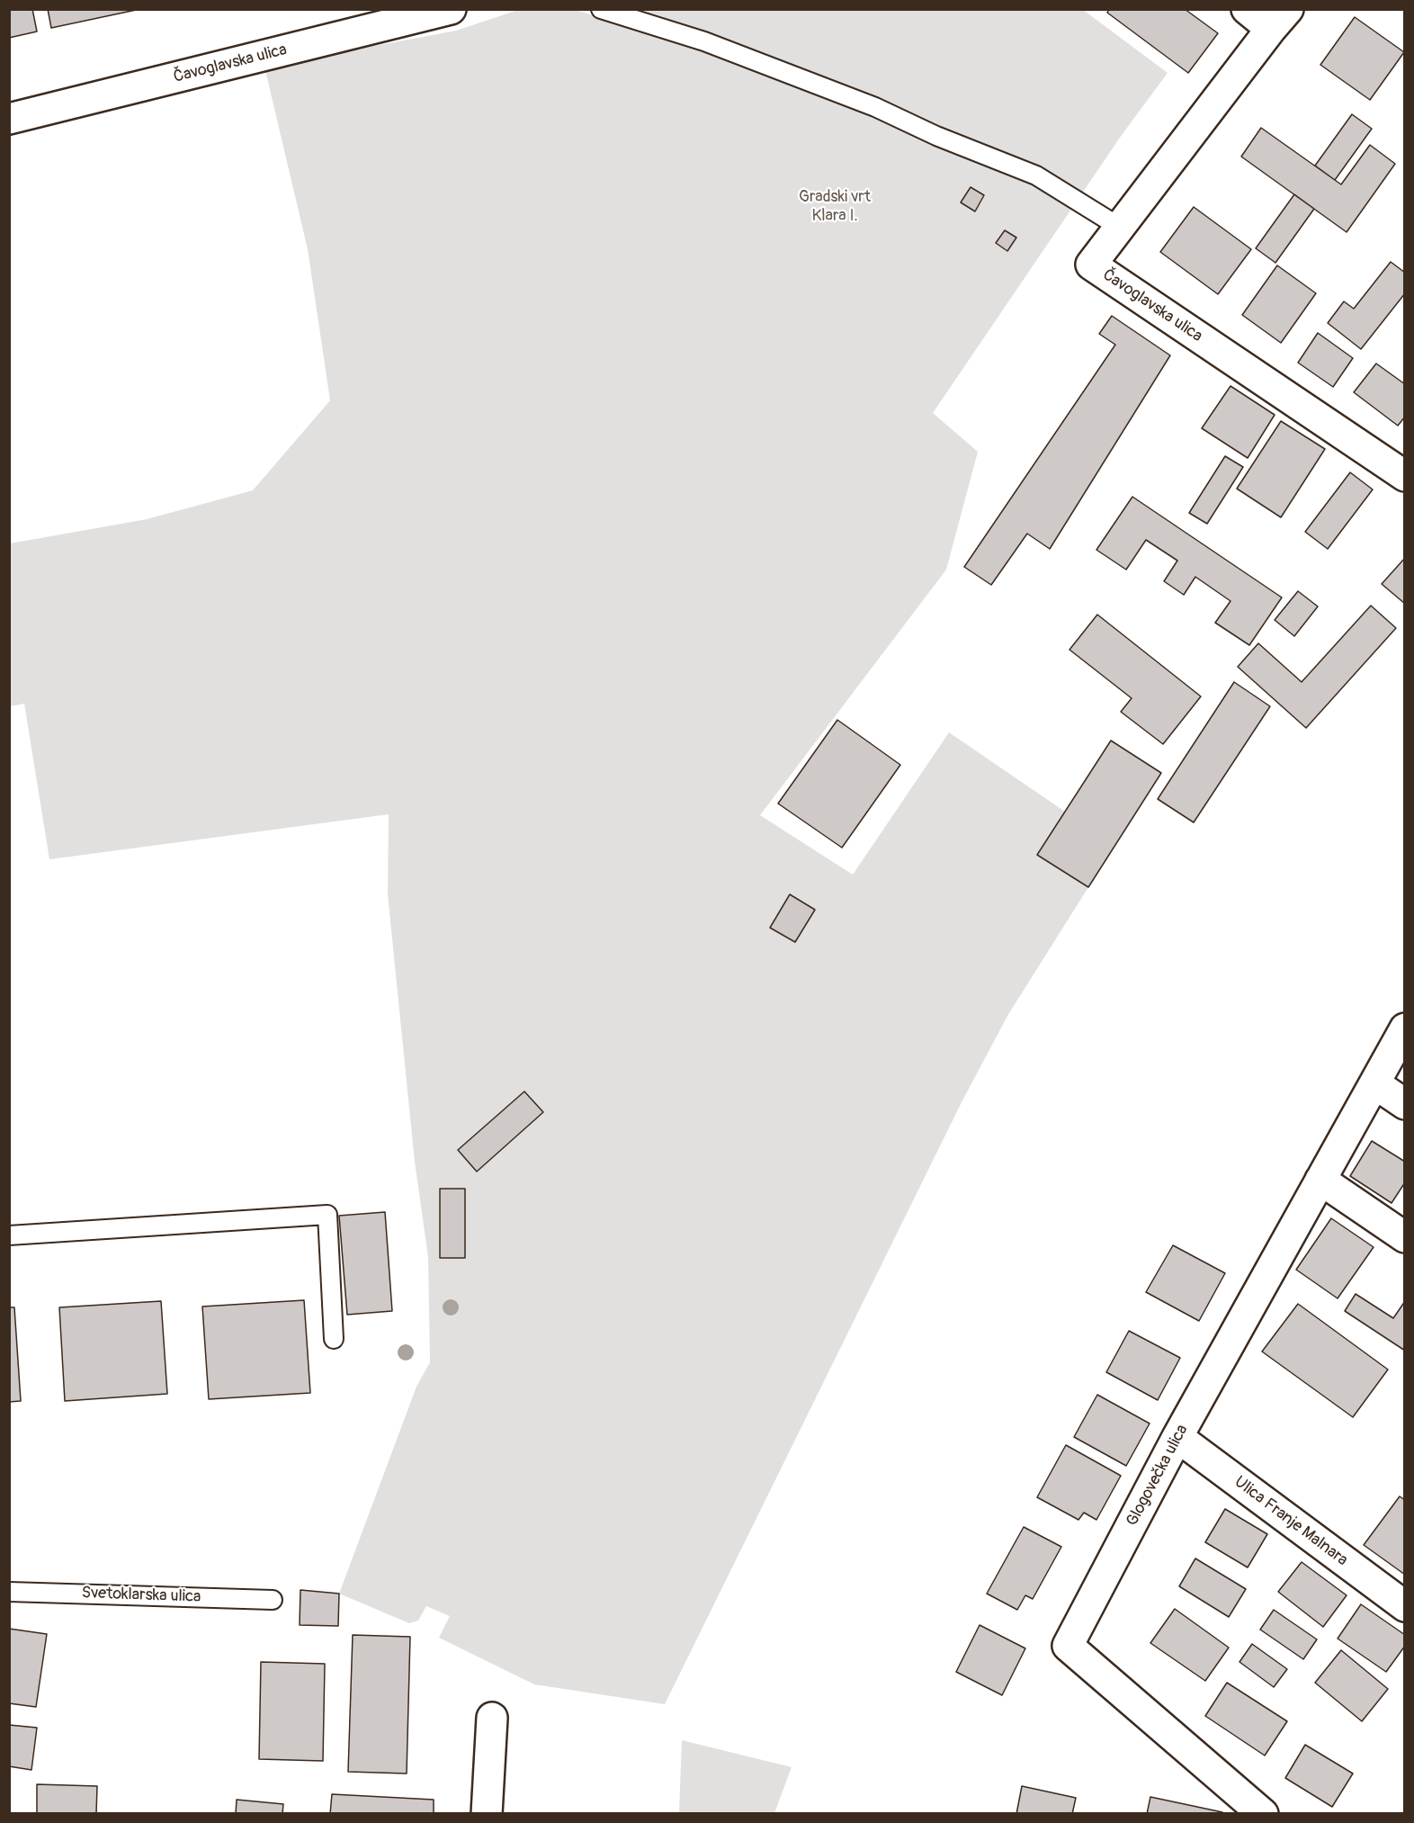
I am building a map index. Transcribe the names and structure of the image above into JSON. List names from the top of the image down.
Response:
{
  "streets": {
    "street": ["Čavoglavska ulica", "Glogovečka ulica", "Ulica Franje Malnara"],
    "lane": ["Svetoklarska ulica"]
  },
  "crossings": [
    ["Glogovečka ulica", "Ulica Franje Malnara"]
  ],
  "parks": ["Gradski vrt Klara I."]
}
